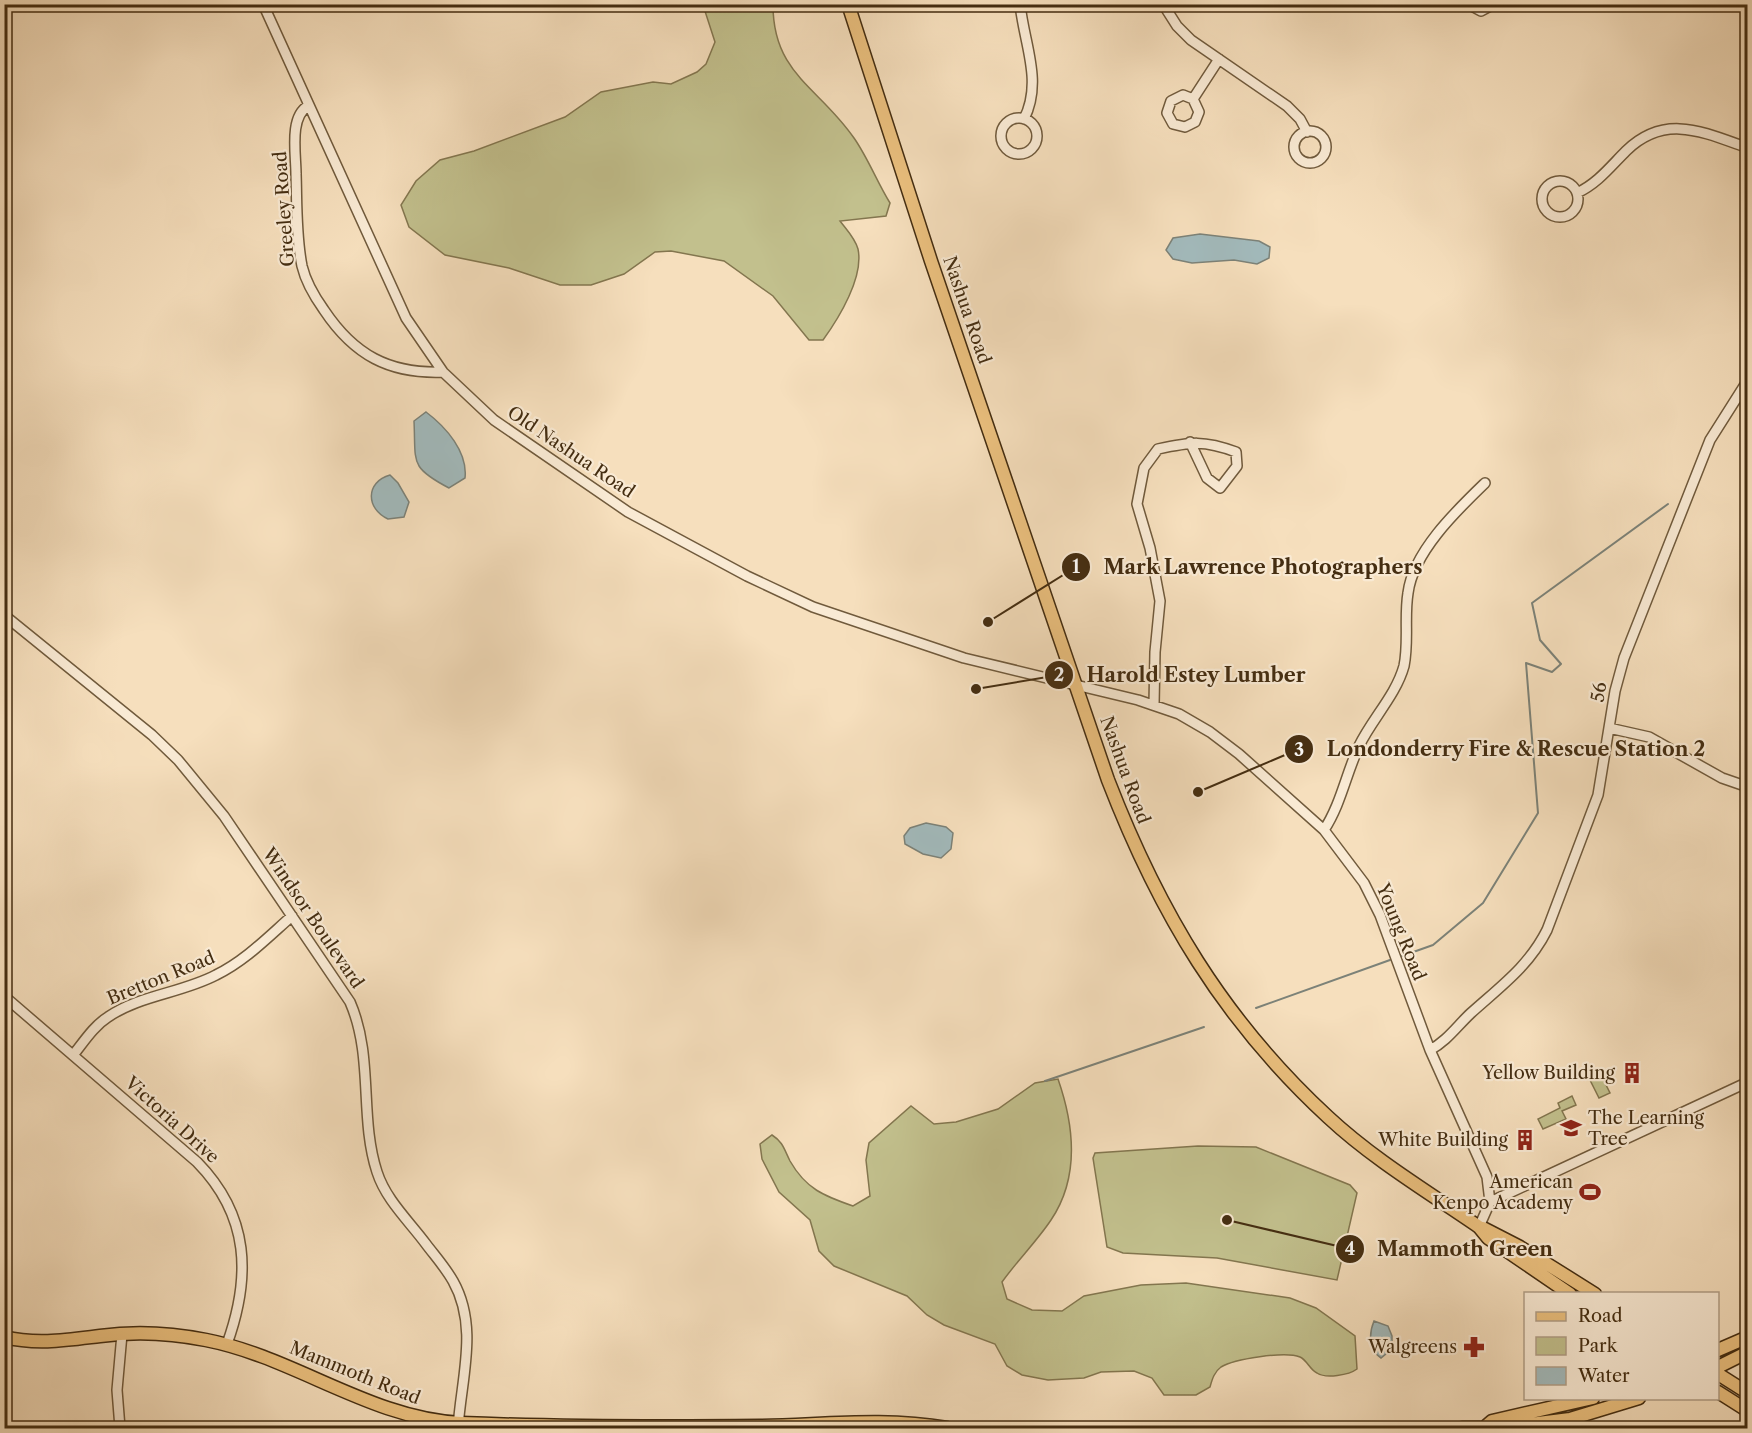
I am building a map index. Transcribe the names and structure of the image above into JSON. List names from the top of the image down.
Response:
{
  "streets": {
    "main road": ["Nashua Road", "Mammoth Road"],
    "street": [
      "Greeley Road",
      "Old Nashua Road",
      "56",
      "Windsor Boulevard",
      "Young Road",
      "Bretton Road",
      "Victoria Drive"
    ]
  },
  "crossings": [
    ["Greeley Road", "Old Nashua Road"],
    ["Nashua Road", "Old Nashua Road"],
    ["Nashua Road", "Young Road"],
    ["Old Nashua Road", "Young Road"],
    ["56", "Young Road"],
    ["Windsor Boulevard", "Bretton Road"],
    ["Windsor Boulevard", "Mammoth Road"],
    ["Bretton Road", "Victoria Drive"],
    ["Victoria Drive", "Mammoth Road"]
  ],
  "places": {
    "other": [
      "Mark Lawrence Photographers",
      "Harold Estey Lumber",
      "Londonderry Fire & Rescue Station 2",
      "Mammoth Green"
    ],
    "building": ["Yellow Building", "White Building"],
    "school or university": ["The Learning Tree"],
    "sports": ["American Kenpo Academy"],
    "pharmacy": ["Walgreens"]
  },
  "legend": ["Road", "Park", "Water"]
}
